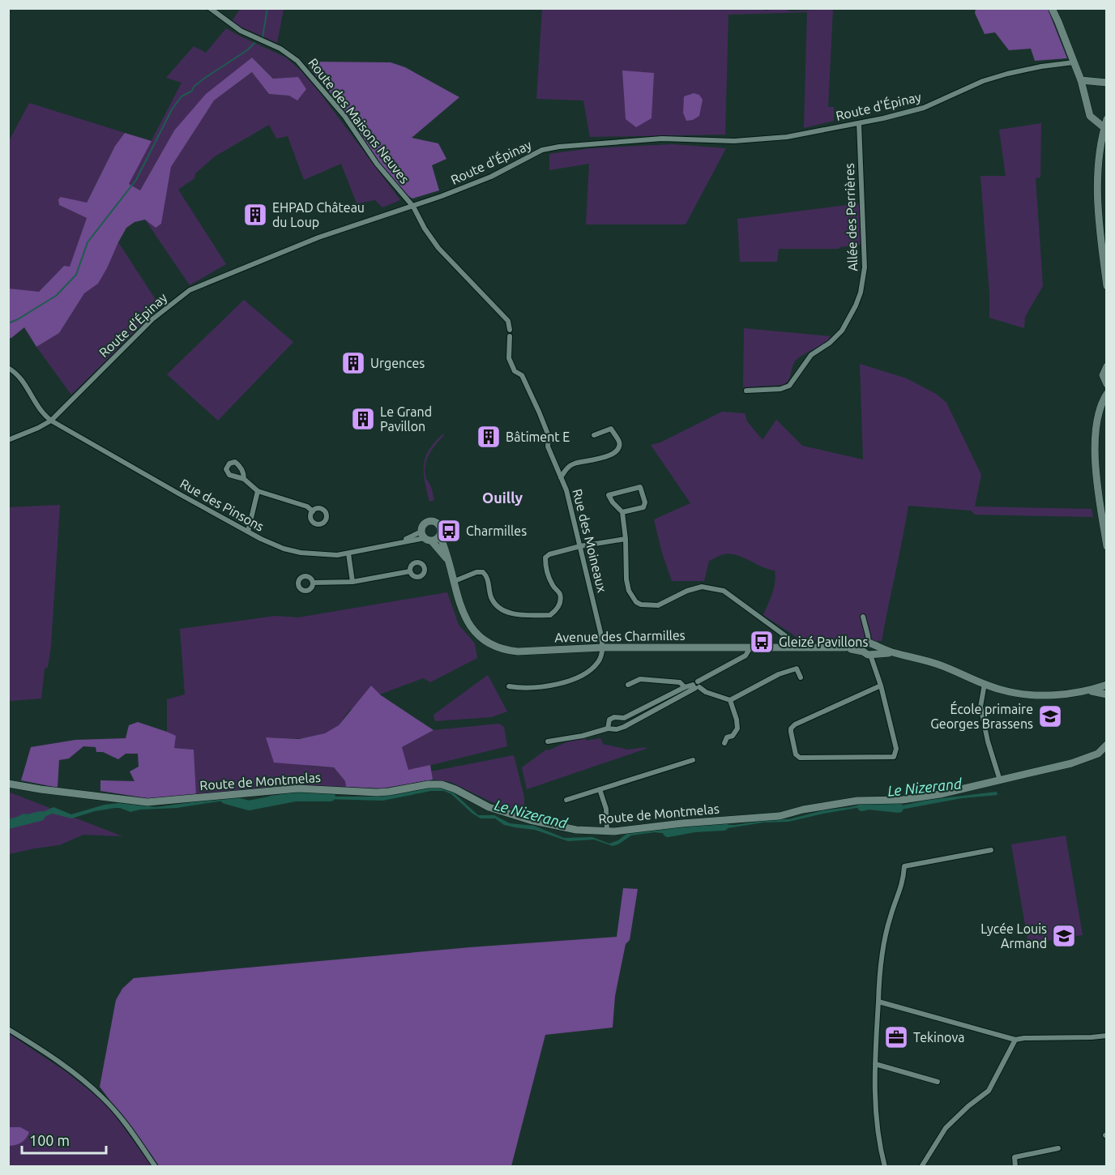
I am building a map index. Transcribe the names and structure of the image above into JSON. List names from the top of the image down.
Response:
{
  "streets": {
    "street": [
      "Route d'Épinay",
      "Route des Maisons Neuves",
      "Allée des Perrières",
      "Rue des Pinsons",
      "Rue des Moineaux",
      "Avenue des Charmilles",
      "Route de Montmelas"
    ]
  },
  "crossings": [
    ["Route d'Épinay", "Route des Maisons Neuves"],
    ["Route d'Épinay", "Allée des Perrières"],
    ["Route d'Épinay", "Rue des Pinsons"],
    ["Rue des Pinsons", "Avenue des Charmilles"],
    ["Rue des Moineaux", "Avenue des Charmilles"]
  ],
  "districts": ["Ouilly"],
  "water": ["Le Nizerand"],
  "places": {
    "building": [
      "EHPAD Château du Loup",
      "Urgences",
      "Le Grand Pavillon",
      "Bâtiment E"
    ],
    "bus stop": ["Charmilles", "Gleizé Pavillons"],
    "school or university": ["École primaire Georges Brassens", "Lycée Louis Armand"],
    "office": ["Tekinova"]
  },
  "scale_bar": "100 m"
}
